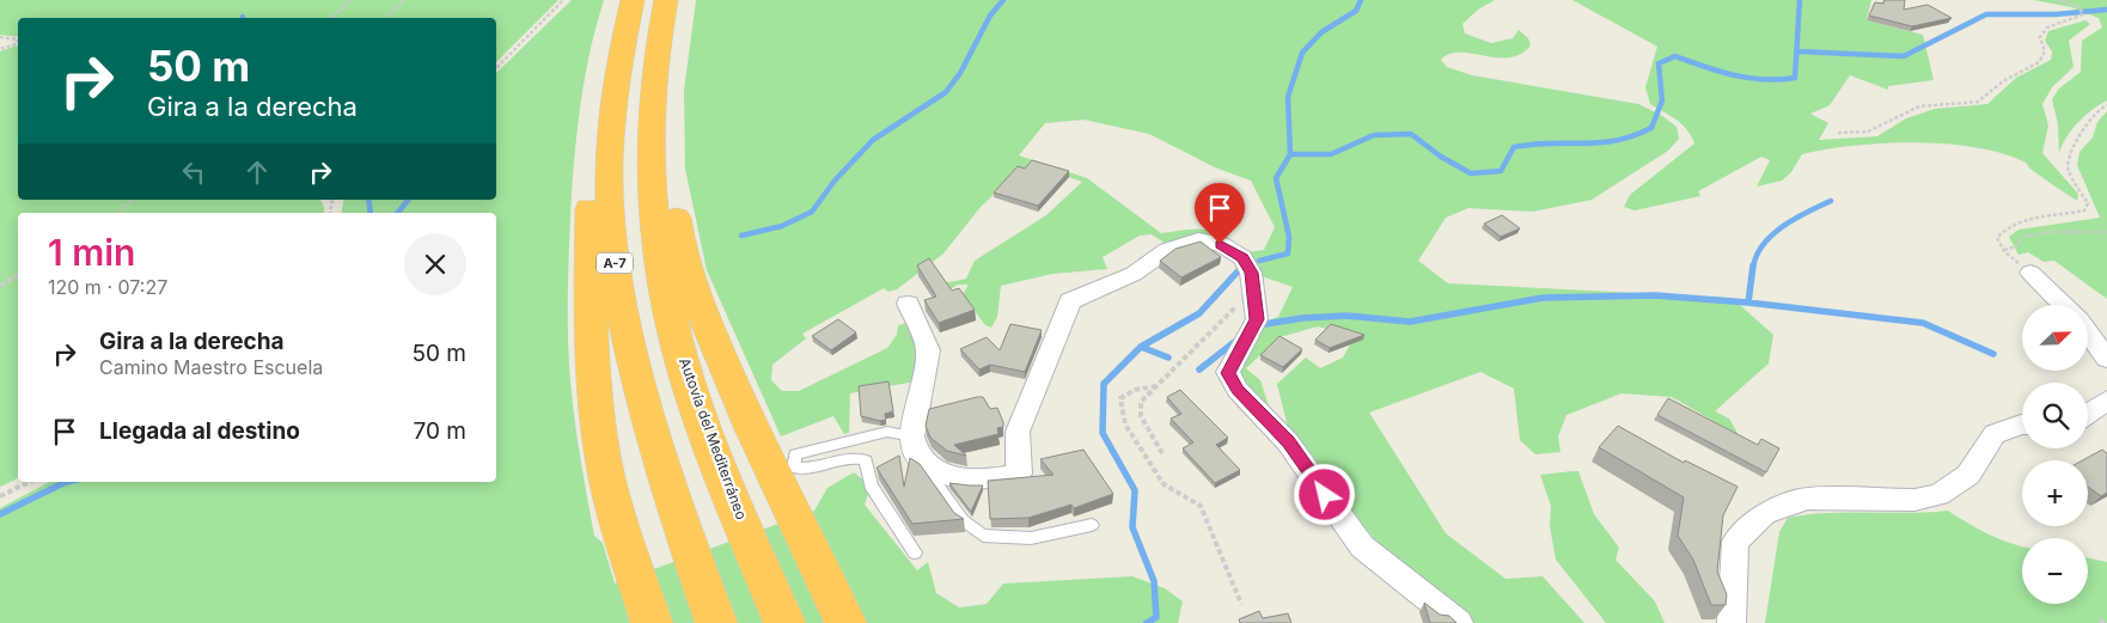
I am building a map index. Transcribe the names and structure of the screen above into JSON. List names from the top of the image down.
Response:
{
  "streets": {
    "highway": ["A-7", "Autovía del Mediterráneo"]
  },
  "north": "top right",
  "page": {
    "turn": ["50 m", "Gira a la derecha"],
    "heading": ["1 min", "120 m · 07:27"],
    "map_buttons": ["+", "−"],
    "list": [
      {
        "name": "Gira a la derecha",
        "note": "Camino Maestro Escuela",
        "value": "50 m"
      },
      {
        "name": "Llegada al destino",
        "value": "70 m"
      }
    ]
  }
}
